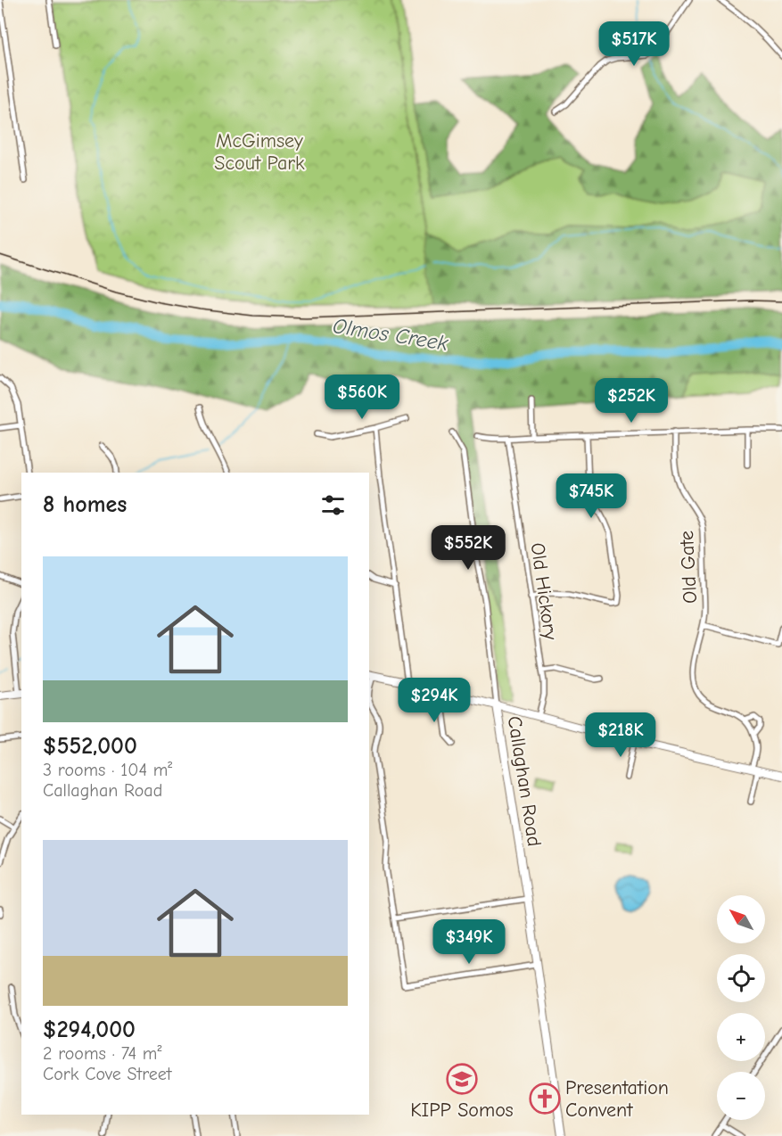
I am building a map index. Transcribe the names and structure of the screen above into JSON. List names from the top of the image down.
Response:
{
  "streets": {
    "main road": ["Callaghan Road"],
    "street": ["Old Gate", "Old Hickory"]
  },
  "water": ["Olmos Creek"],
  "parks": ["McGimsey Scout Park"],
  "places": {
    "school or university": ["KIPP Somos"],
    "church": ["Presentation Convent"]
  },
  "north": "top left",
  "page": {
    "price": [
      "$517K",
      "$560K",
      "$252K",
      "$745K",
      "$552K",
      "$294K",
      "$218K",
      "$349K"
    ],
    "heading": "8 homes",
    "list": [
      {
        "name": "$552,000",
        "note": "3 rooms · 104 m² · Callaghan Road"
      },
      {
        "name": "$294,000",
        "note": "2 rooms · 74 m² · Cork Cove Street"
      }
    ],
    "map_buttons": ["+", "−"]
  }
}
